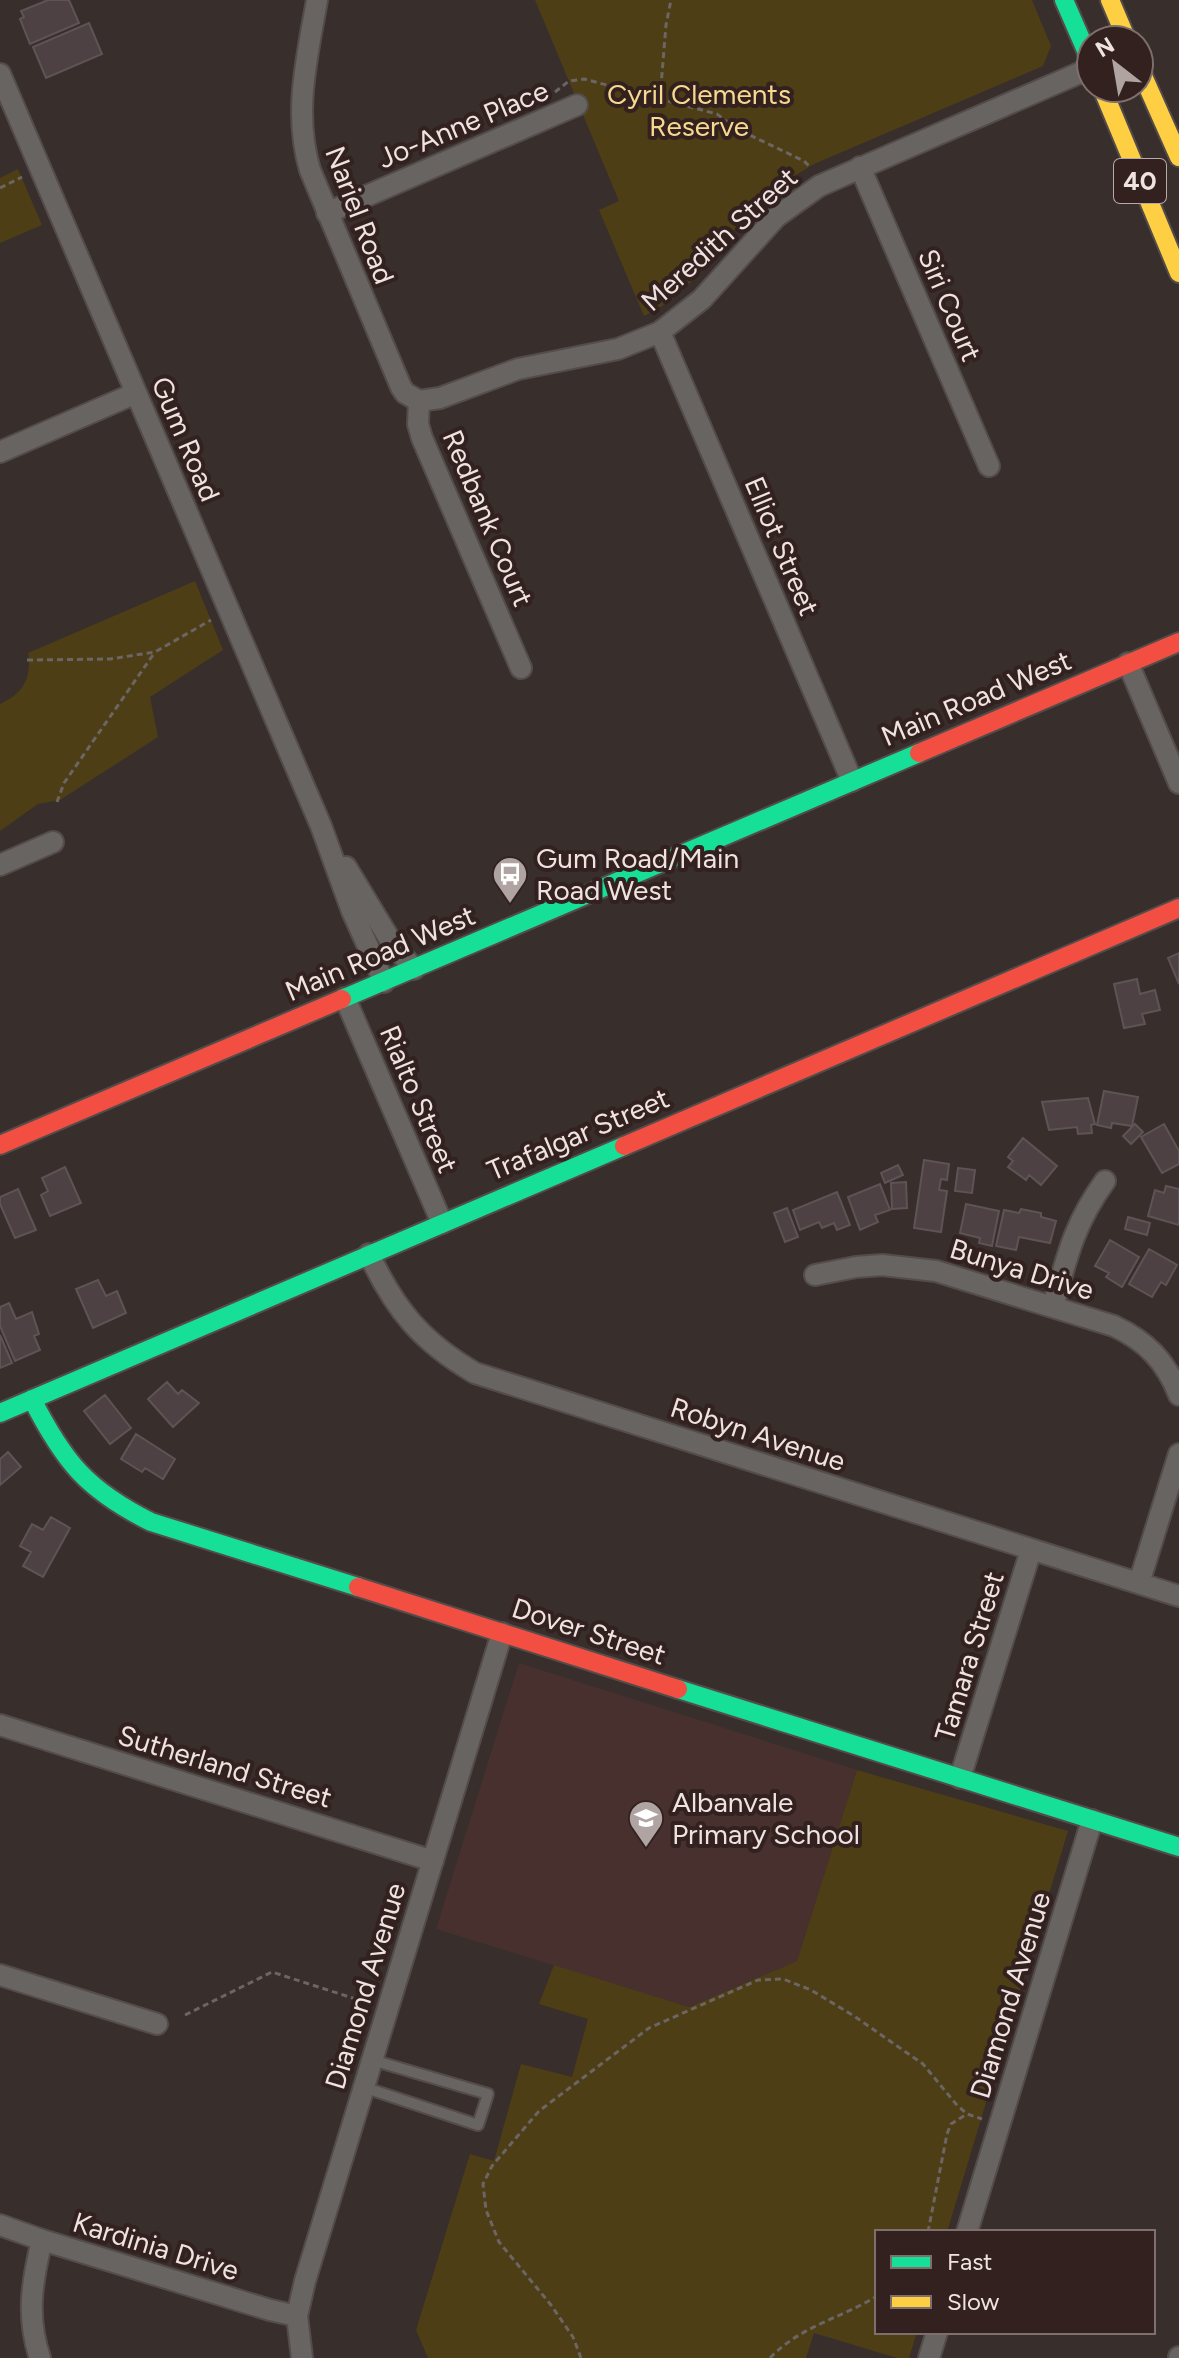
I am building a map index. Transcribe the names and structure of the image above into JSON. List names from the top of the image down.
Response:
{
  "streets": {
    "street": [
      "Jo-Anne Place",
      "40",
      "Nariel Road",
      "Meredith Street",
      "Siri Court",
      "Gum Road",
      "Redbank Court",
      "Elliot Street",
      "Main Road West",
      "Rialto Street",
      "Trafalgar Street",
      "Bunya Drive",
      "Robyn Avenue",
      "Dover Street",
      "Tamara Street",
      "Sutherland Street",
      "Diamond Avenue",
      "Kardinia Drive"
    ]
  },
  "crossings": [
    ["Jo-Anne Place", "Nariel Road"],
    ["Nariel Road", "Redbank Court"],
    ["Meredith Street", "Siri Court"],
    ["Meredith Street", "Redbank Court"],
    ["Meredith Street", "Elliot Street"],
    ["Gum Road", "Main Road West"],
    ["Elliot Street", "Main Road West"],
    ["Main Road West", "Rialto Street"],
    ["Rialto Street", "Trafalgar Street"],
    ["Trafalgar Street", "Robyn Avenue"],
    ["Trafalgar Street", "Dover Street"],
    ["Robyn Avenue", "Tamara Street"],
    ["Dover Street", "Tamara Street"],
    ["Dover Street", "Diamond Avenue"],
    ["Sutherland Street", "Diamond Avenue"],
    ["Diamond Avenue", "Kardinia Drive"]
  ],
  "parks": ["Cyril Clements Reserve"],
  "places": {
    "bus stop": ["Gum Road/Main Road West"],
    "school or university": ["Albanvale Primary School"]
  },
  "legend": ["Fast", "Slow"],
  "north": "top left"
}
